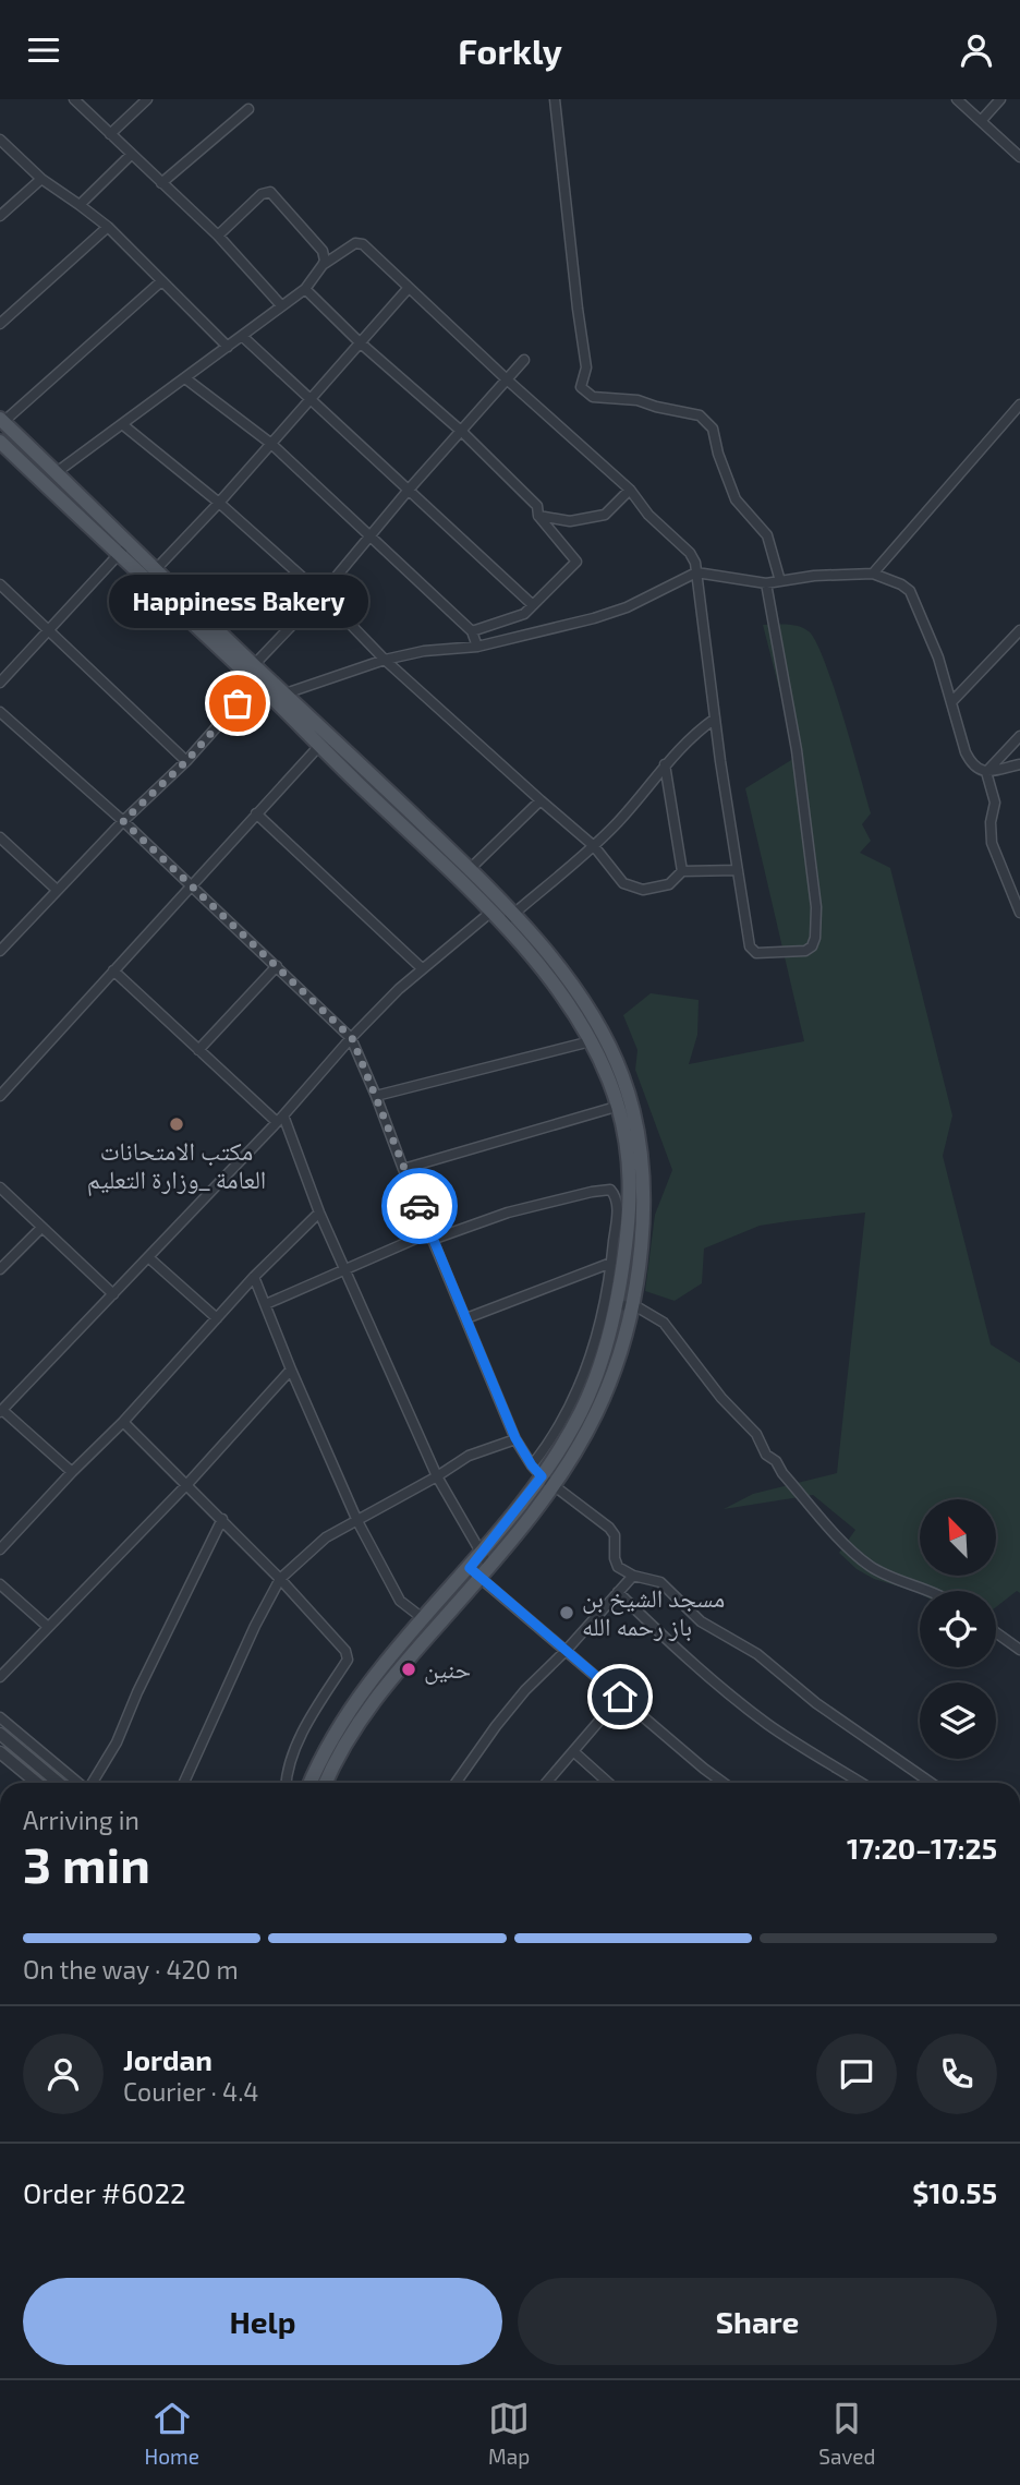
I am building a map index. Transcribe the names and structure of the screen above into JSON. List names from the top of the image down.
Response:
{
  "places": [
    "Happiness Bakery",
    "مكتب الامتحانات العامة _وزارة التعليم",
    "مسجد الشيخ بن باز رحمه الله",
    "حنين"
  ],
  "north": "top left",
  "page": {
    "header": "Forkly",
    "bubble": "Happiness Bakery",
    "heading": ["3 min", "Arriving in", "17:20–17:25"],
    "panel": [
      "Jordan",
      "Courier · 4.4",
      "Order #6022",
      "$10.55"
    ],
    "bar": "On the way · 420 m",
    "buttons": ["Help", "Share"],
    "tabs": ["Home", "Map", "Saved"]
  }
}
